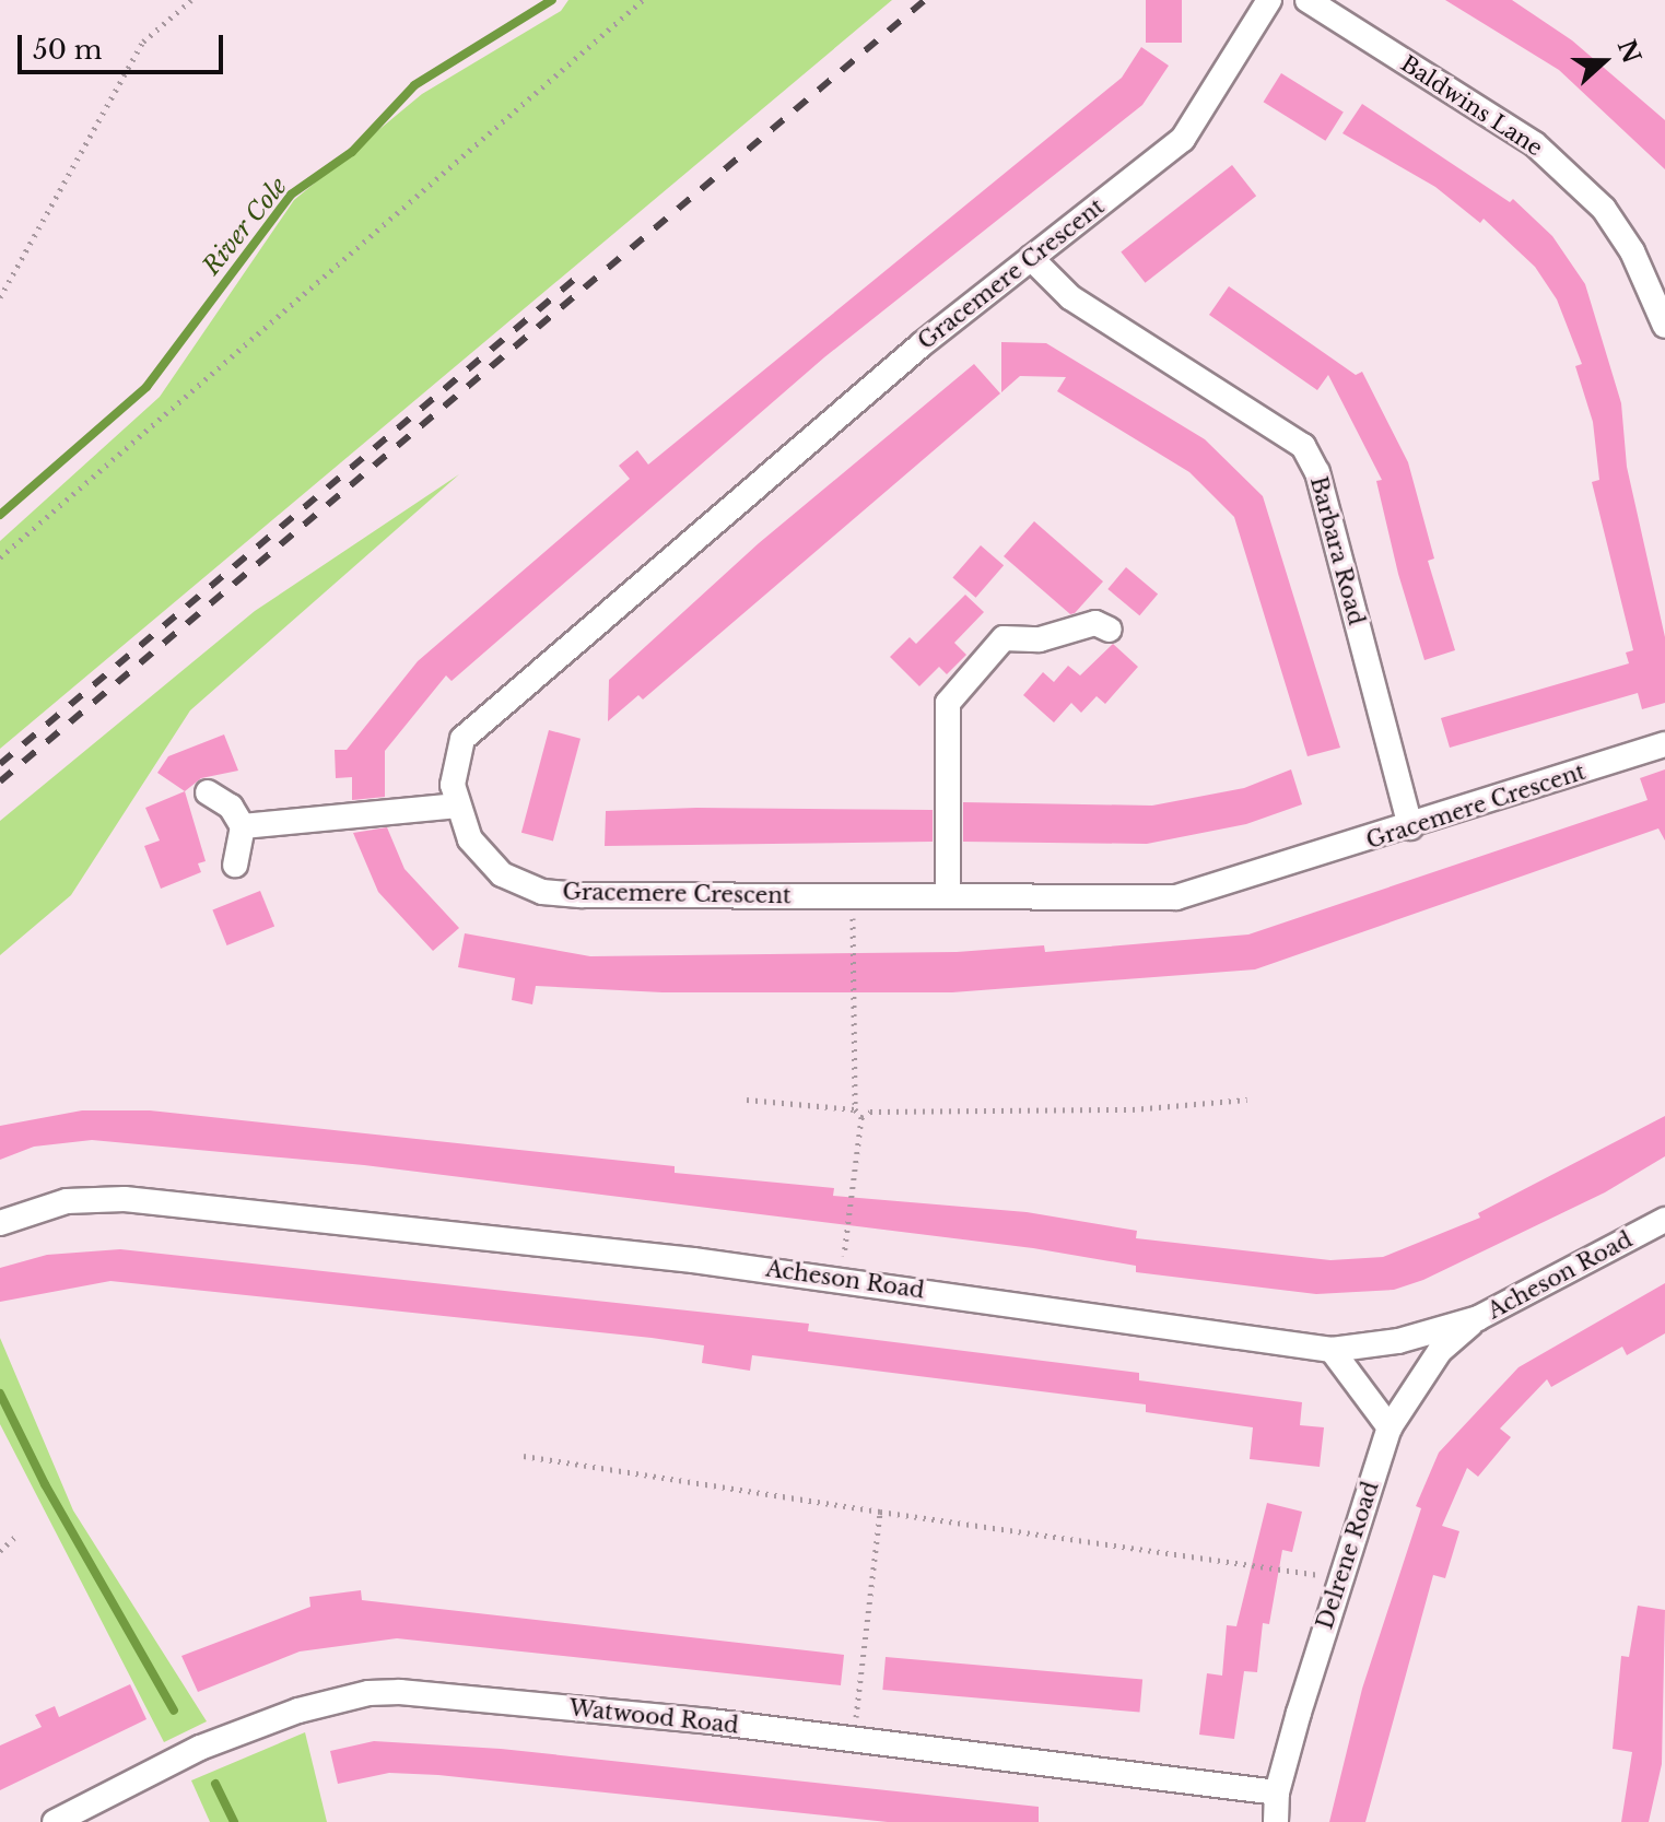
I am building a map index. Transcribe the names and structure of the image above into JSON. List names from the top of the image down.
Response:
{
  "streets": {
    "street": [
      "Baldwins Lane",
      "Gracemere Crescent",
      "Barbara Road",
      "Acheson Road",
      "Delrene Road",
      "Watwood Road"
    ]
  },
  "crossings": [
    ["Gracemere Crescent", "Barbara Road"],
    ["Acheson Road", "Delrene Road"],
    ["Delrene Road", "Watwood Road"]
  ],
  "water": ["River Cole"],
  "scale_bar": "50 m",
  "north": "right"
}
